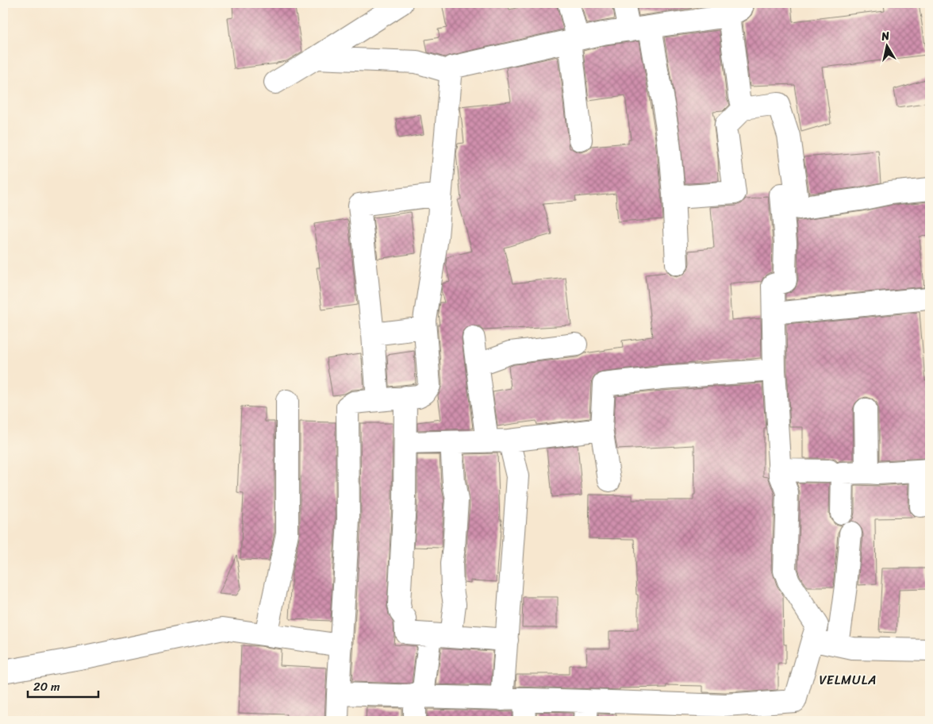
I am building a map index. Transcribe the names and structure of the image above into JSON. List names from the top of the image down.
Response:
{
  "districts": ["VELMULA"],
  "scale_bar": "20 m",
  "north": "top"
}
